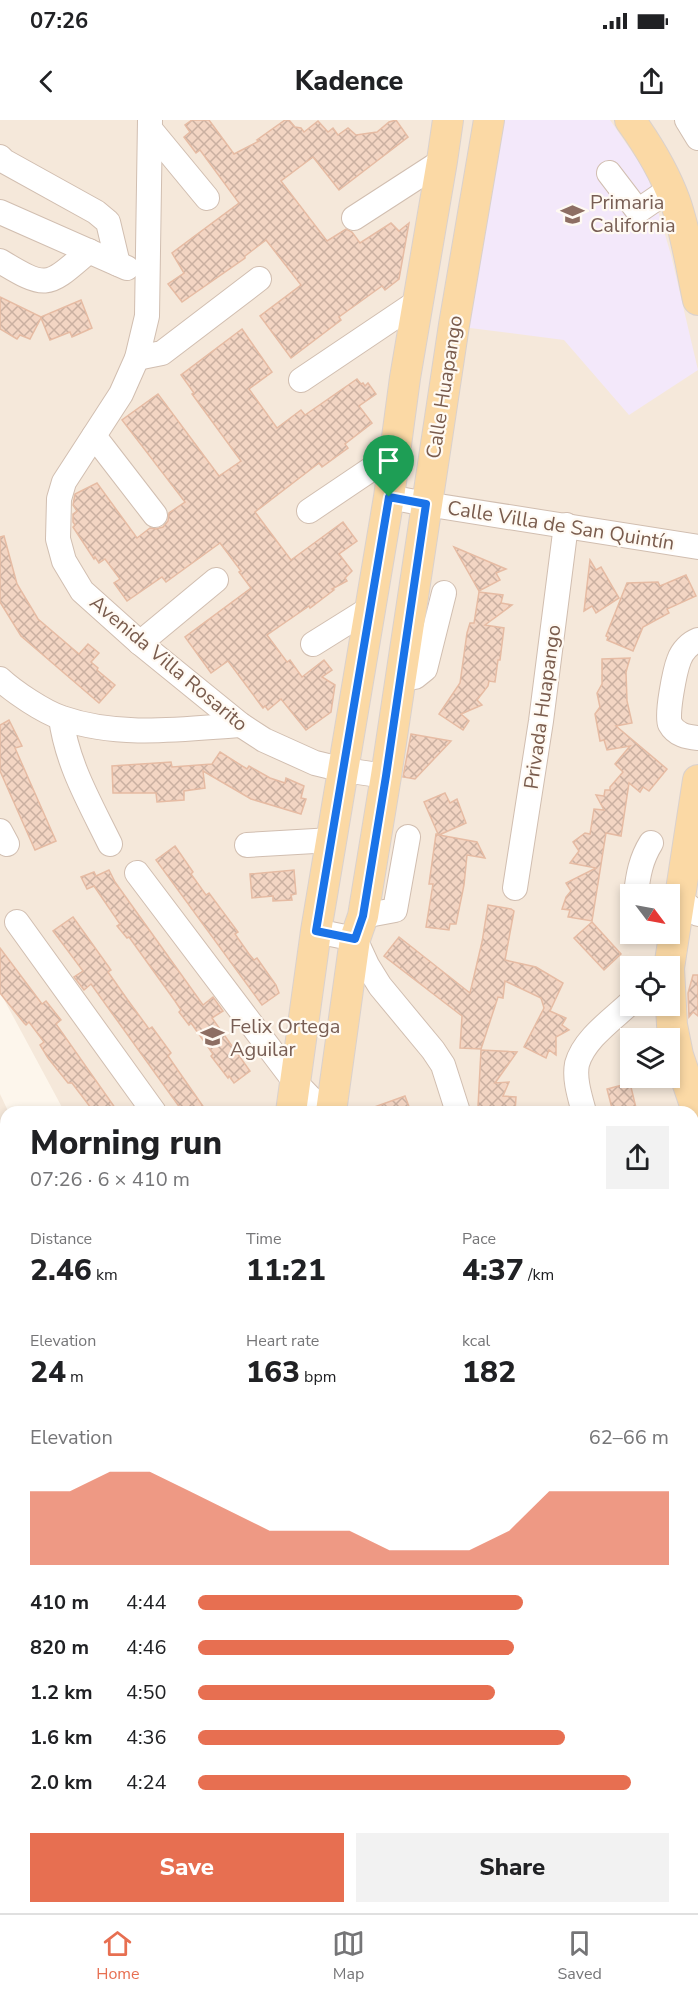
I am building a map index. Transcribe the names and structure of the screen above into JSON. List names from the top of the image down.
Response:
{
  "streets": {
    "main road": ["Calle Huapango"],
    "street": ["Calle Villa de San Quintín", "Avenida Villa Rosarito", "Privada Huapango"]
  },
  "crossings": [
    ["Calle Huapango", "Calle Villa de San Quintín"],
    ["Calle Huapango", "Avenida Villa Rosarito"],
    ["Calle Villa de San Quintín", "Privada Huapango"]
  ],
  "places": {
    "school or university": ["Primaria California", "Felix Ortega Aguilar"]
  },
  "north": "bottom right",
  "page": {
    "status": "07:26",
    "header": "Kadence",
    "heading": ["Morning run", "07:26 · 6 × 410 m"],
    "stats": [
      ["Distance", "2.46 km"],
      ["Time", "11:21"],
      ["Pace", "4:37 /km"],
      ["Elevation", "24 m"],
      ["Heart rate", "163 bpm"],
      ["kcal", "182"]
    ],
    "chart": ["Elevation", "62–66 m"],
    "list": [
      {
        "name": "410 m",
        "note": "4:44"
      },
      {
        "name": "820 m",
        "note": "4:46"
      },
      {
        "name": "1.2 km",
        "note": "4:50"
      },
      {
        "name": "1.6 km",
        "note": "4:36"
      },
      {
        "name": "2.0 km",
        "note": "4:24"
      }
    ],
    "buttons": ["Save", "Share"],
    "tabs": ["Home", "Map", "Saved"]
  }
}
